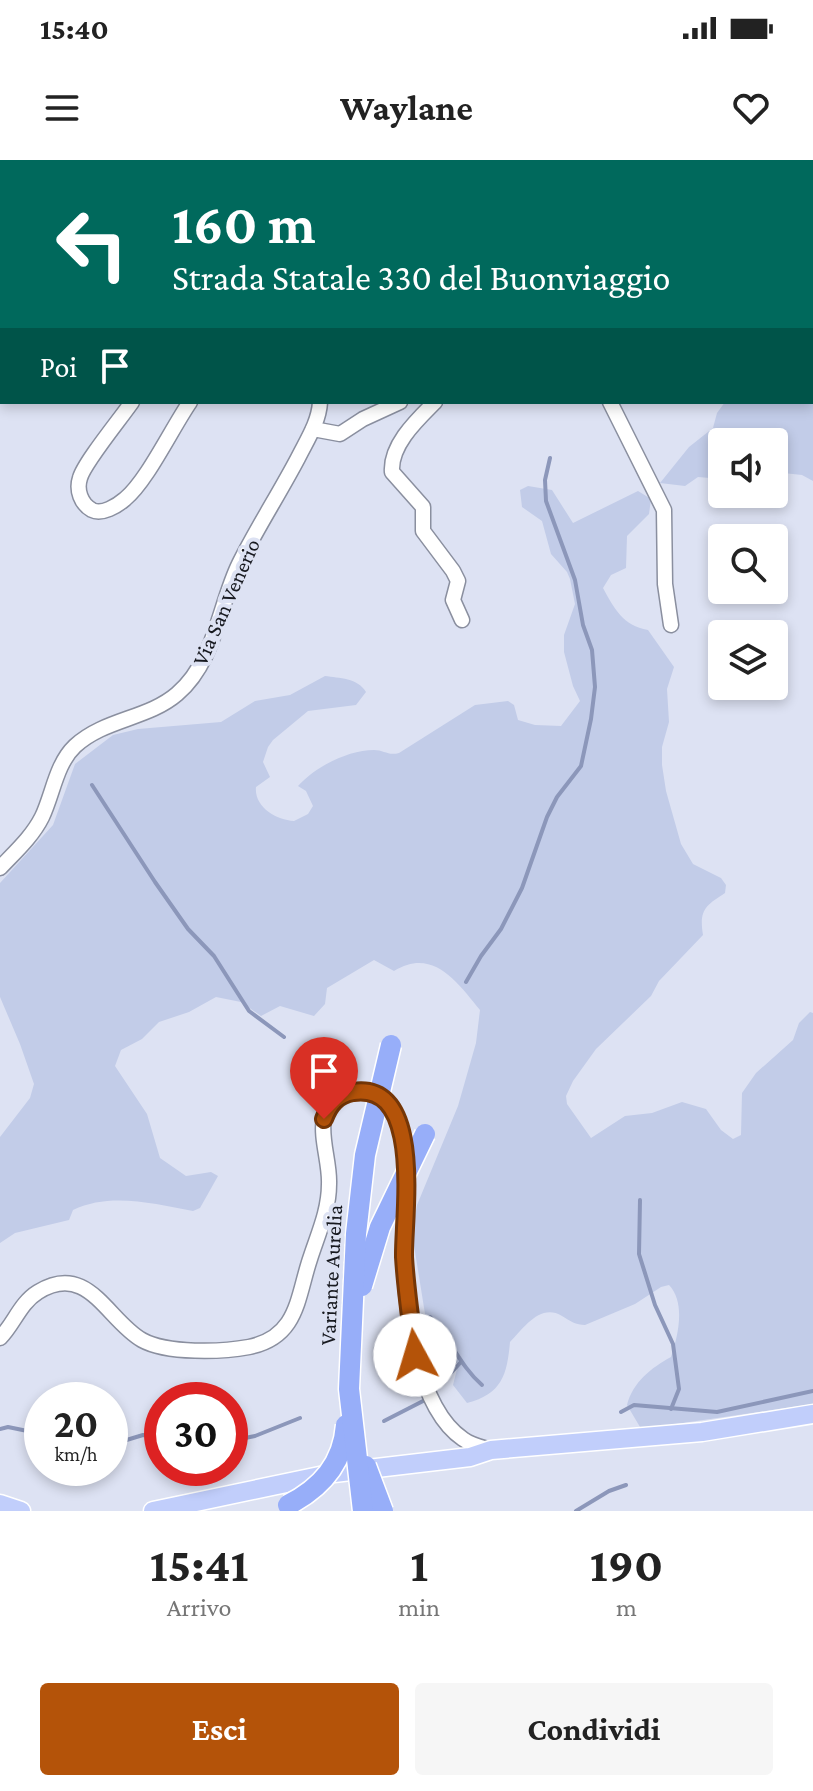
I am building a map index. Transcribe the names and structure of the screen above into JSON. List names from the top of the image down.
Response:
{
  "streets": {
    "highway": ["Variante Aurelia"],
    "street": ["Via San Venerio"]
  },
  "page": {
    "status": "15:40",
    "header": "Waylane",
    "turn": ["160 m", "Strada Statale 330 del Buonviaggio"],
    "then": "Poi",
    "speed": "20 km/h",
    "limit": "30",
    "eta": [
      "15:41",
      "Arrivo",
      "1",
      "min",
      "190",
      "m"
    ],
    "buttons": ["Esci", "Condividi"]
  }
}
